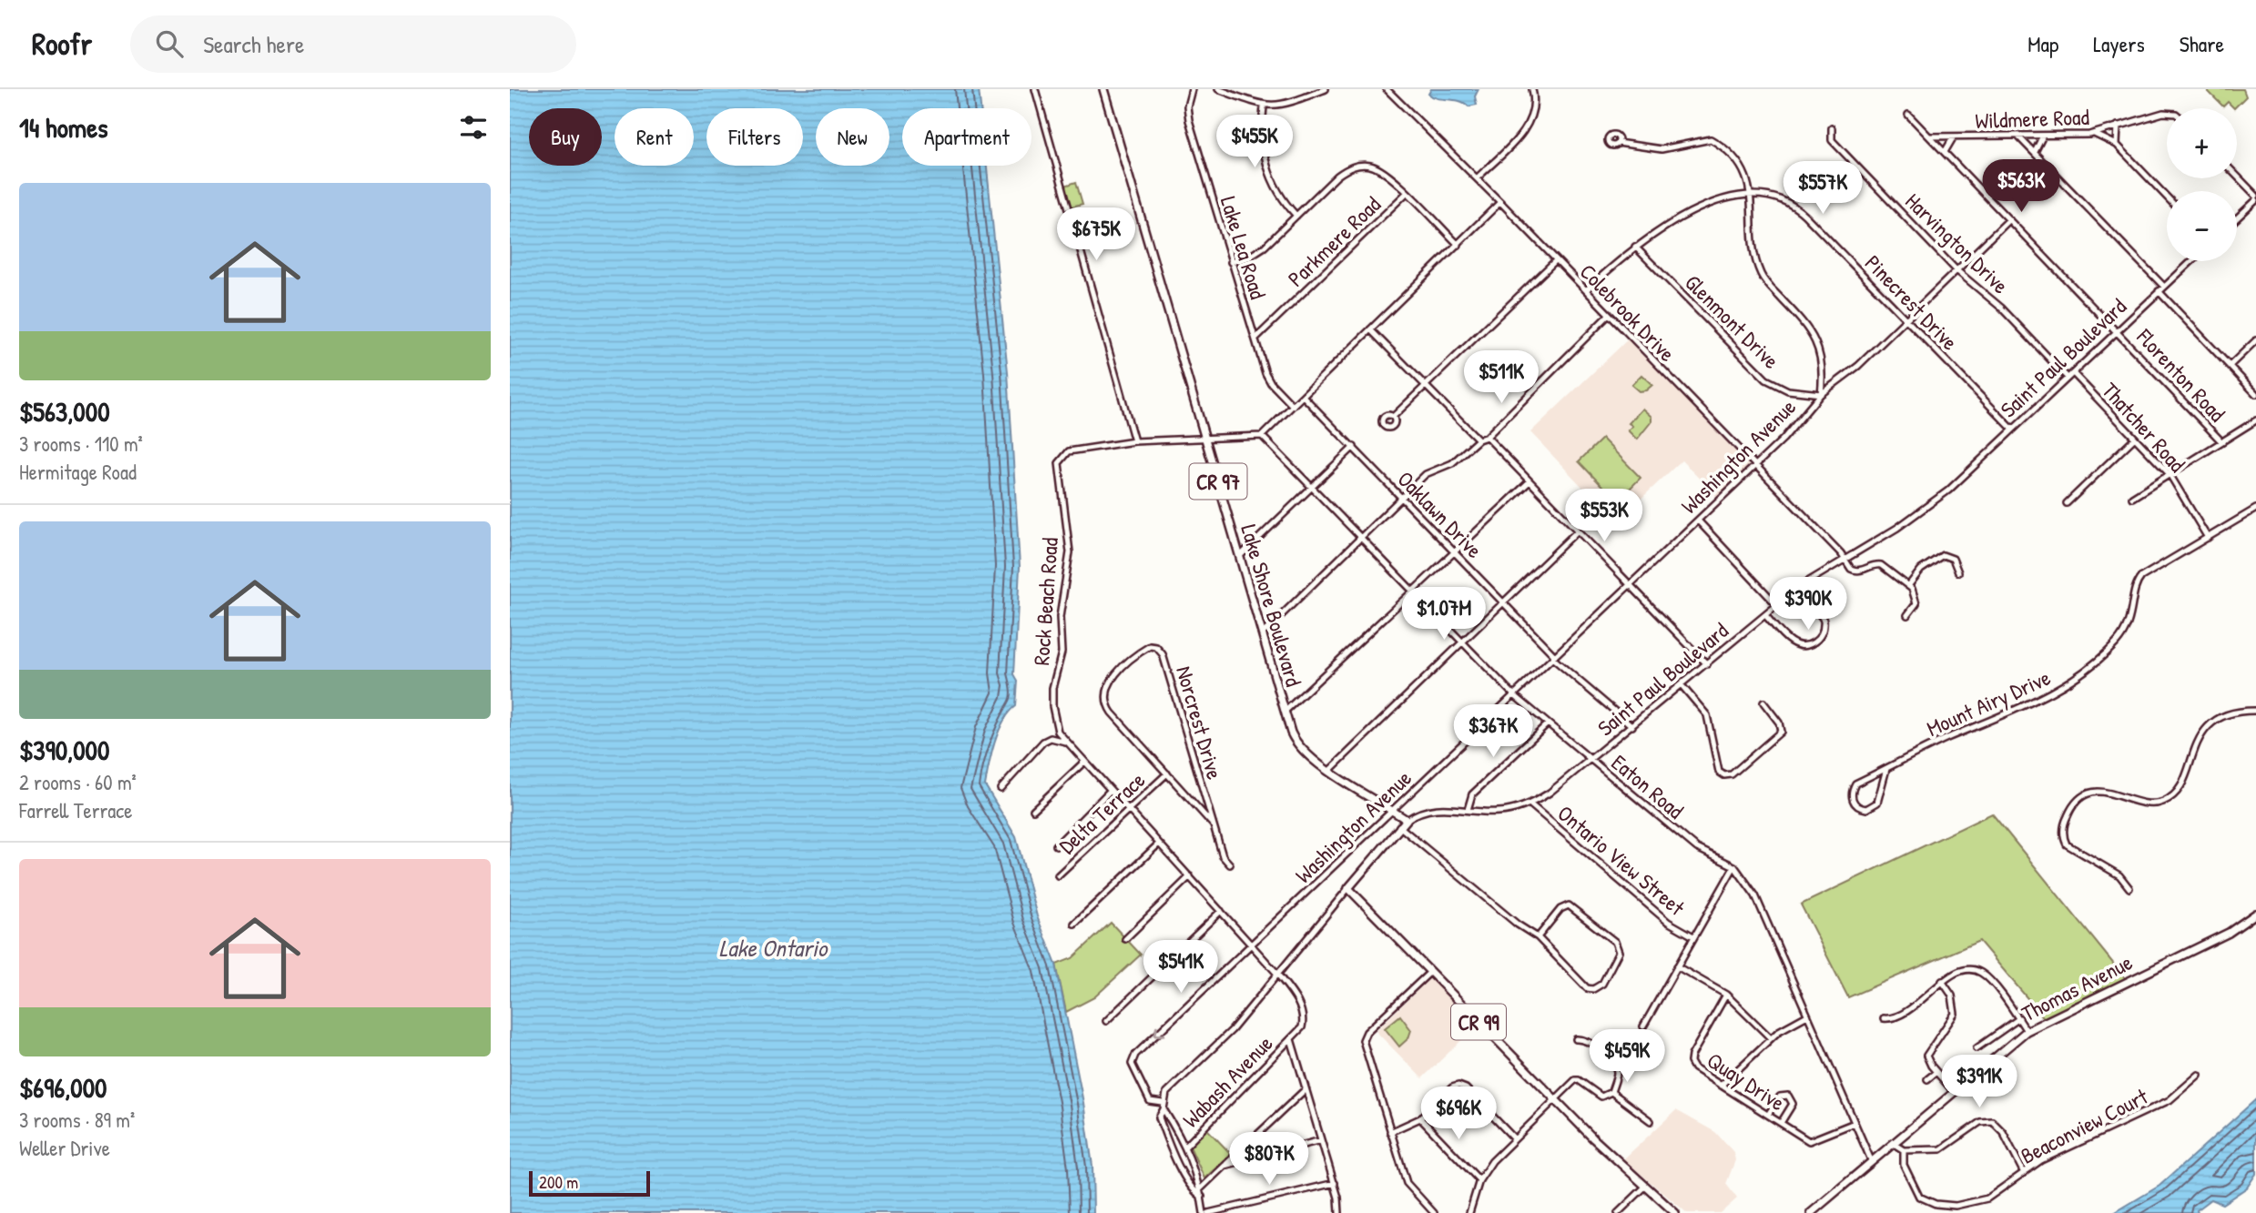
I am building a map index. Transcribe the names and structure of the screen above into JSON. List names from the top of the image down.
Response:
{
  "streets": {
    "main road": [
      "Saint Paul Boulevard",
      "CR 97",
      "Lake Shore Boulevard",
      "Thomas Avenue",
      "CR 99"
    ],
    "street": [
      "Wildmere Road",
      "Parkmere Road",
      "Harvington Drive",
      "Lake Lea Road",
      "Pinecrest Drive",
      "Colebrook Drive",
      "Glenmont Drive",
      "Florenton Road",
      "Thatcher Road",
      "Washington Avenue",
      "Oaklawn Drive",
      "Rock Beach Road",
      "Mount Airy Drive",
      "Norcrest Drive",
      "Eaton Road",
      "Delta Terrace",
      "Ontario View Street",
      "Wabash Avenue",
      "Quay Drive",
      "Beaconview Court"
    ]
  },
  "crossings": [
    ["Wildmere Road", "Florenton Road"],
    ["Parkmere Road", "Lake Lea Road"],
    ["Harvington Drive", "Saint Paul Boulevard"],
    ["Harvington Drive", "Washington Avenue"],
    ["Pinecrest Drive", "Colebrook Drive"],
    ["Pinecrest Drive", "Glenmont Drive"],
    ["Pinecrest Drive", "Saint Paul Boulevard"],
    ["Pinecrest Drive", "Washington Avenue"],
    ["Colebrook Drive", "Saint Paul Boulevard"],
    ["Colebrook Drive", "Washington Avenue"],
    ["Glenmont Drive", "Washington Avenue"],
    ["Saint Paul Boulevard", "Florenton Road"],
    ["Saint Paul Boulevard", "Thatcher Road"],
    ["Saint Paul Boulevard", "Washington Avenue"],
    ["Saint Paul Boulevard", "Oaklawn Drive"],
    ["Saint Paul Boulevard", "Rock Beach Road"],
    ["Saint Paul Boulevard", "Lake Shore Boulevard"],
    ["Saint Paul Boulevard", "Eaton Road"],
    ["Saint Paul Boulevard", "Ontario View Street"],
    ["Saint Paul Boulevard", "CR 99"],
    ["Florenton Road", "Washington Avenue"],
    ["Thatcher Road", "Mount Airy Drive"],
    ["Washington Avenue", "Oaklawn Drive"],
    ["Washington Avenue", "Rock Beach Road"],
    ["Washington Avenue", "Lake Shore Boulevard"],
    ["Washington Avenue", "Eaton Road"],
    ["Rock Beach Road", "Lake Shore Boulevard"],
    ["Rock Beach Road", "Eaton Road"],
    ["Rock Beach Road", "Delta Terrace"],
    ["Rock Beach Road", "Wabash Avenue"],
    ["Norcrest Drive", "Delta Terrace"],
    ["Eaton Road", "Thomas Avenue"],
    ["Eaton Road", "Quay Drive"]
  ],
  "water": ["Lake Ontario"],
  "scale_bar": "200 m",
  "page": {
    "header": "Roofr",
    "search": "Search here",
    "nav": ["Map", "Layers", "Share"],
    "heading": "14 homes",
    "map_buttons": ["+", "−"],
    "chip": [
      "Buy",
      "Rent",
      "Filters",
      "New",
      "Apartment"
    ],
    "price": [
      "$455K",
      "$563K",
      "$557K",
      "$675K",
      "$511K",
      "$553K",
      "$390K",
      "$1.07M",
      "$367K",
      "$541K",
      "$459K",
      "$391K",
      "$696K",
      "$807K"
    ],
    "list": [
      {
        "name": "$563,000",
        "note": "3 rooms · 110 m² · Hermitage Road"
      },
      {
        "name": "$390,000",
        "note": "2 rooms · 60 m² · Farrell Terrace"
      },
      {
        "name": "$696,000",
        "note": "3 rooms · 89 m² · Weller Drive"
      }
    ],
    "scale": "200 m"
  }
}
